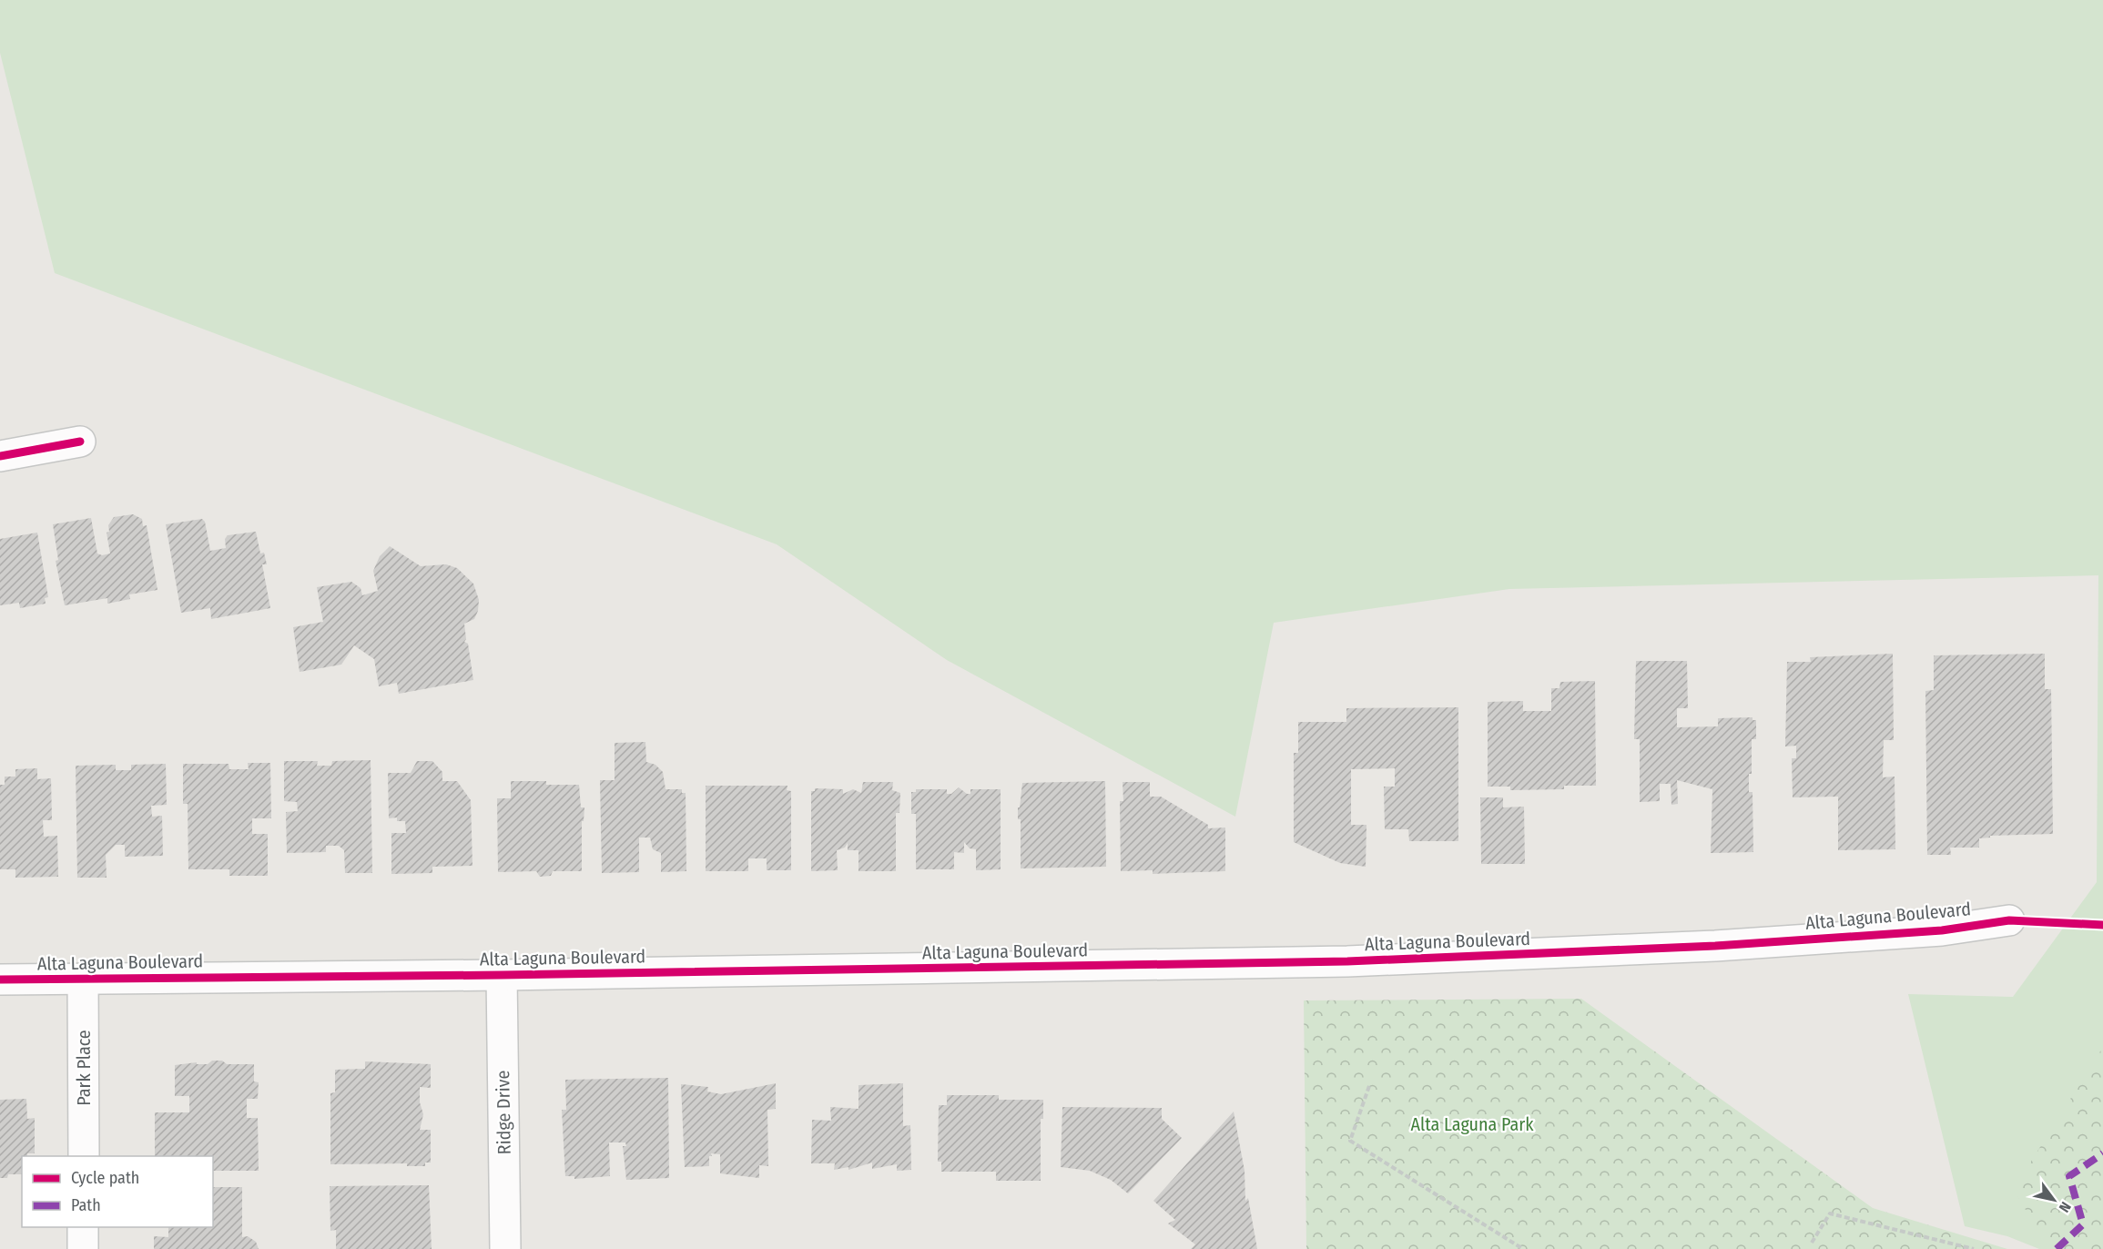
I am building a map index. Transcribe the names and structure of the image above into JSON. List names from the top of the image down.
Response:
{
  "streets": {
    "street": ["Alta Laguna Boulevard", "Park Place", "Ridge Drive"]
  },
  "crossings": [
    ["Alta Laguna Boulevard", "Park Place"],
    ["Alta Laguna Boulevard", "Ridge Drive"]
  ],
  "parks": ["Alta Laguna Park"],
  "legend": ["Cycle path", "Path"],
  "north": "bottom right"
}
